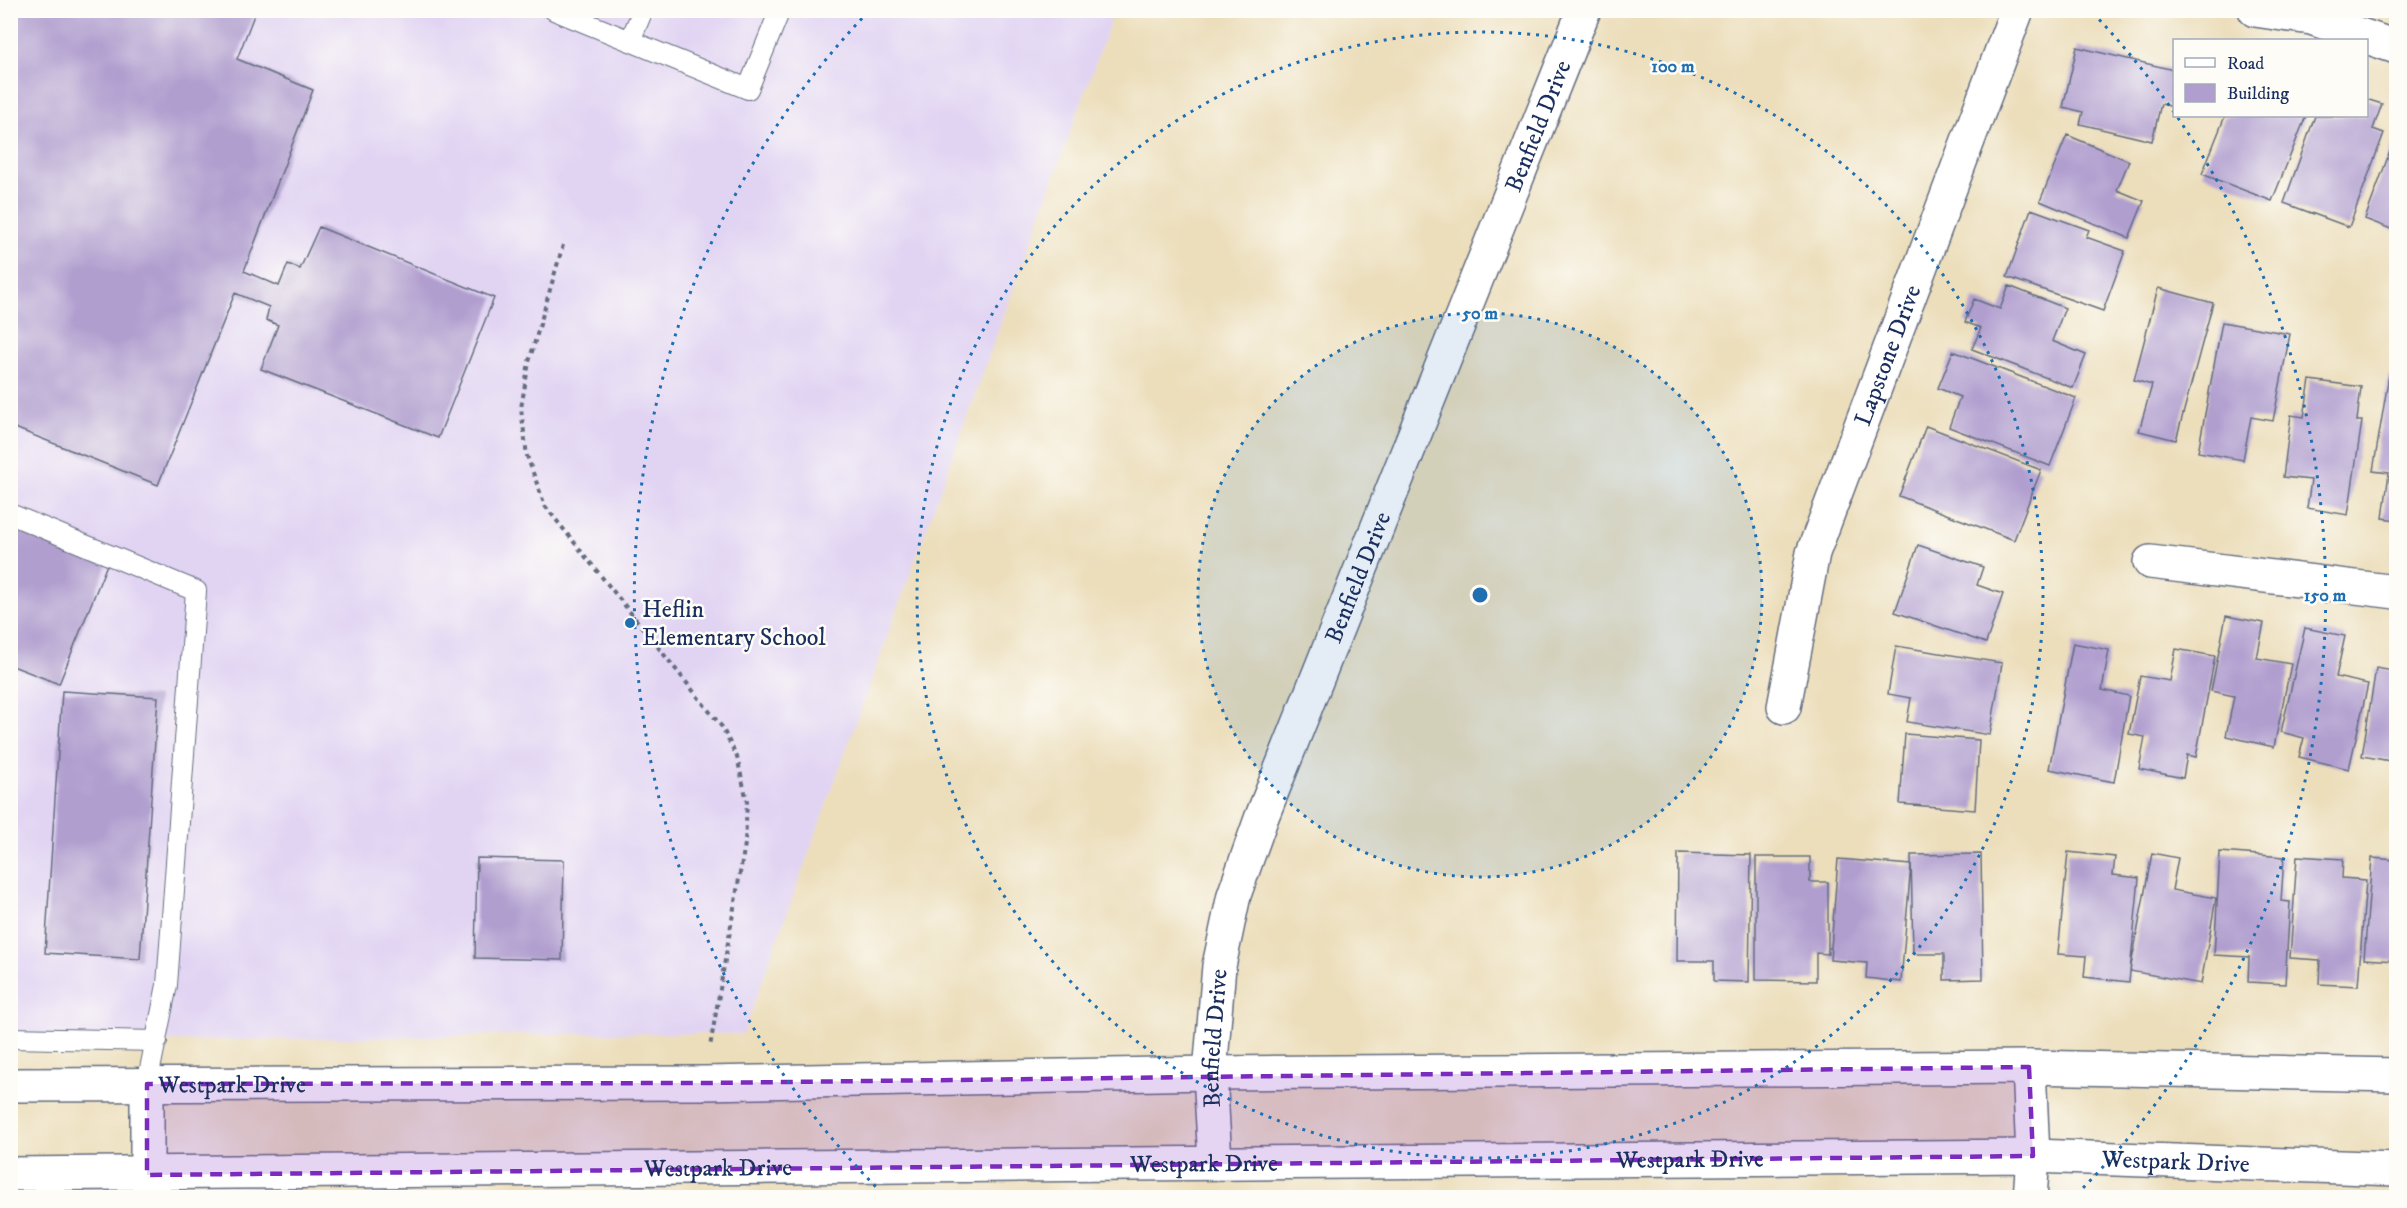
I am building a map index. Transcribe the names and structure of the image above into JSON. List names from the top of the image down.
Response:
{
  "streets": {
    "main road": ["Benfield Drive", "Lapstone Drive", "Westpark Drive"]
  },
  "crossings": [
    ["Benfield Drive", "Westpark Drive"]
  ],
  "places": ["Heflin Elementary School"],
  "legend": ["Road", "Building"],
  "rings": ["100 m", "50 m", "150 m"]
}
